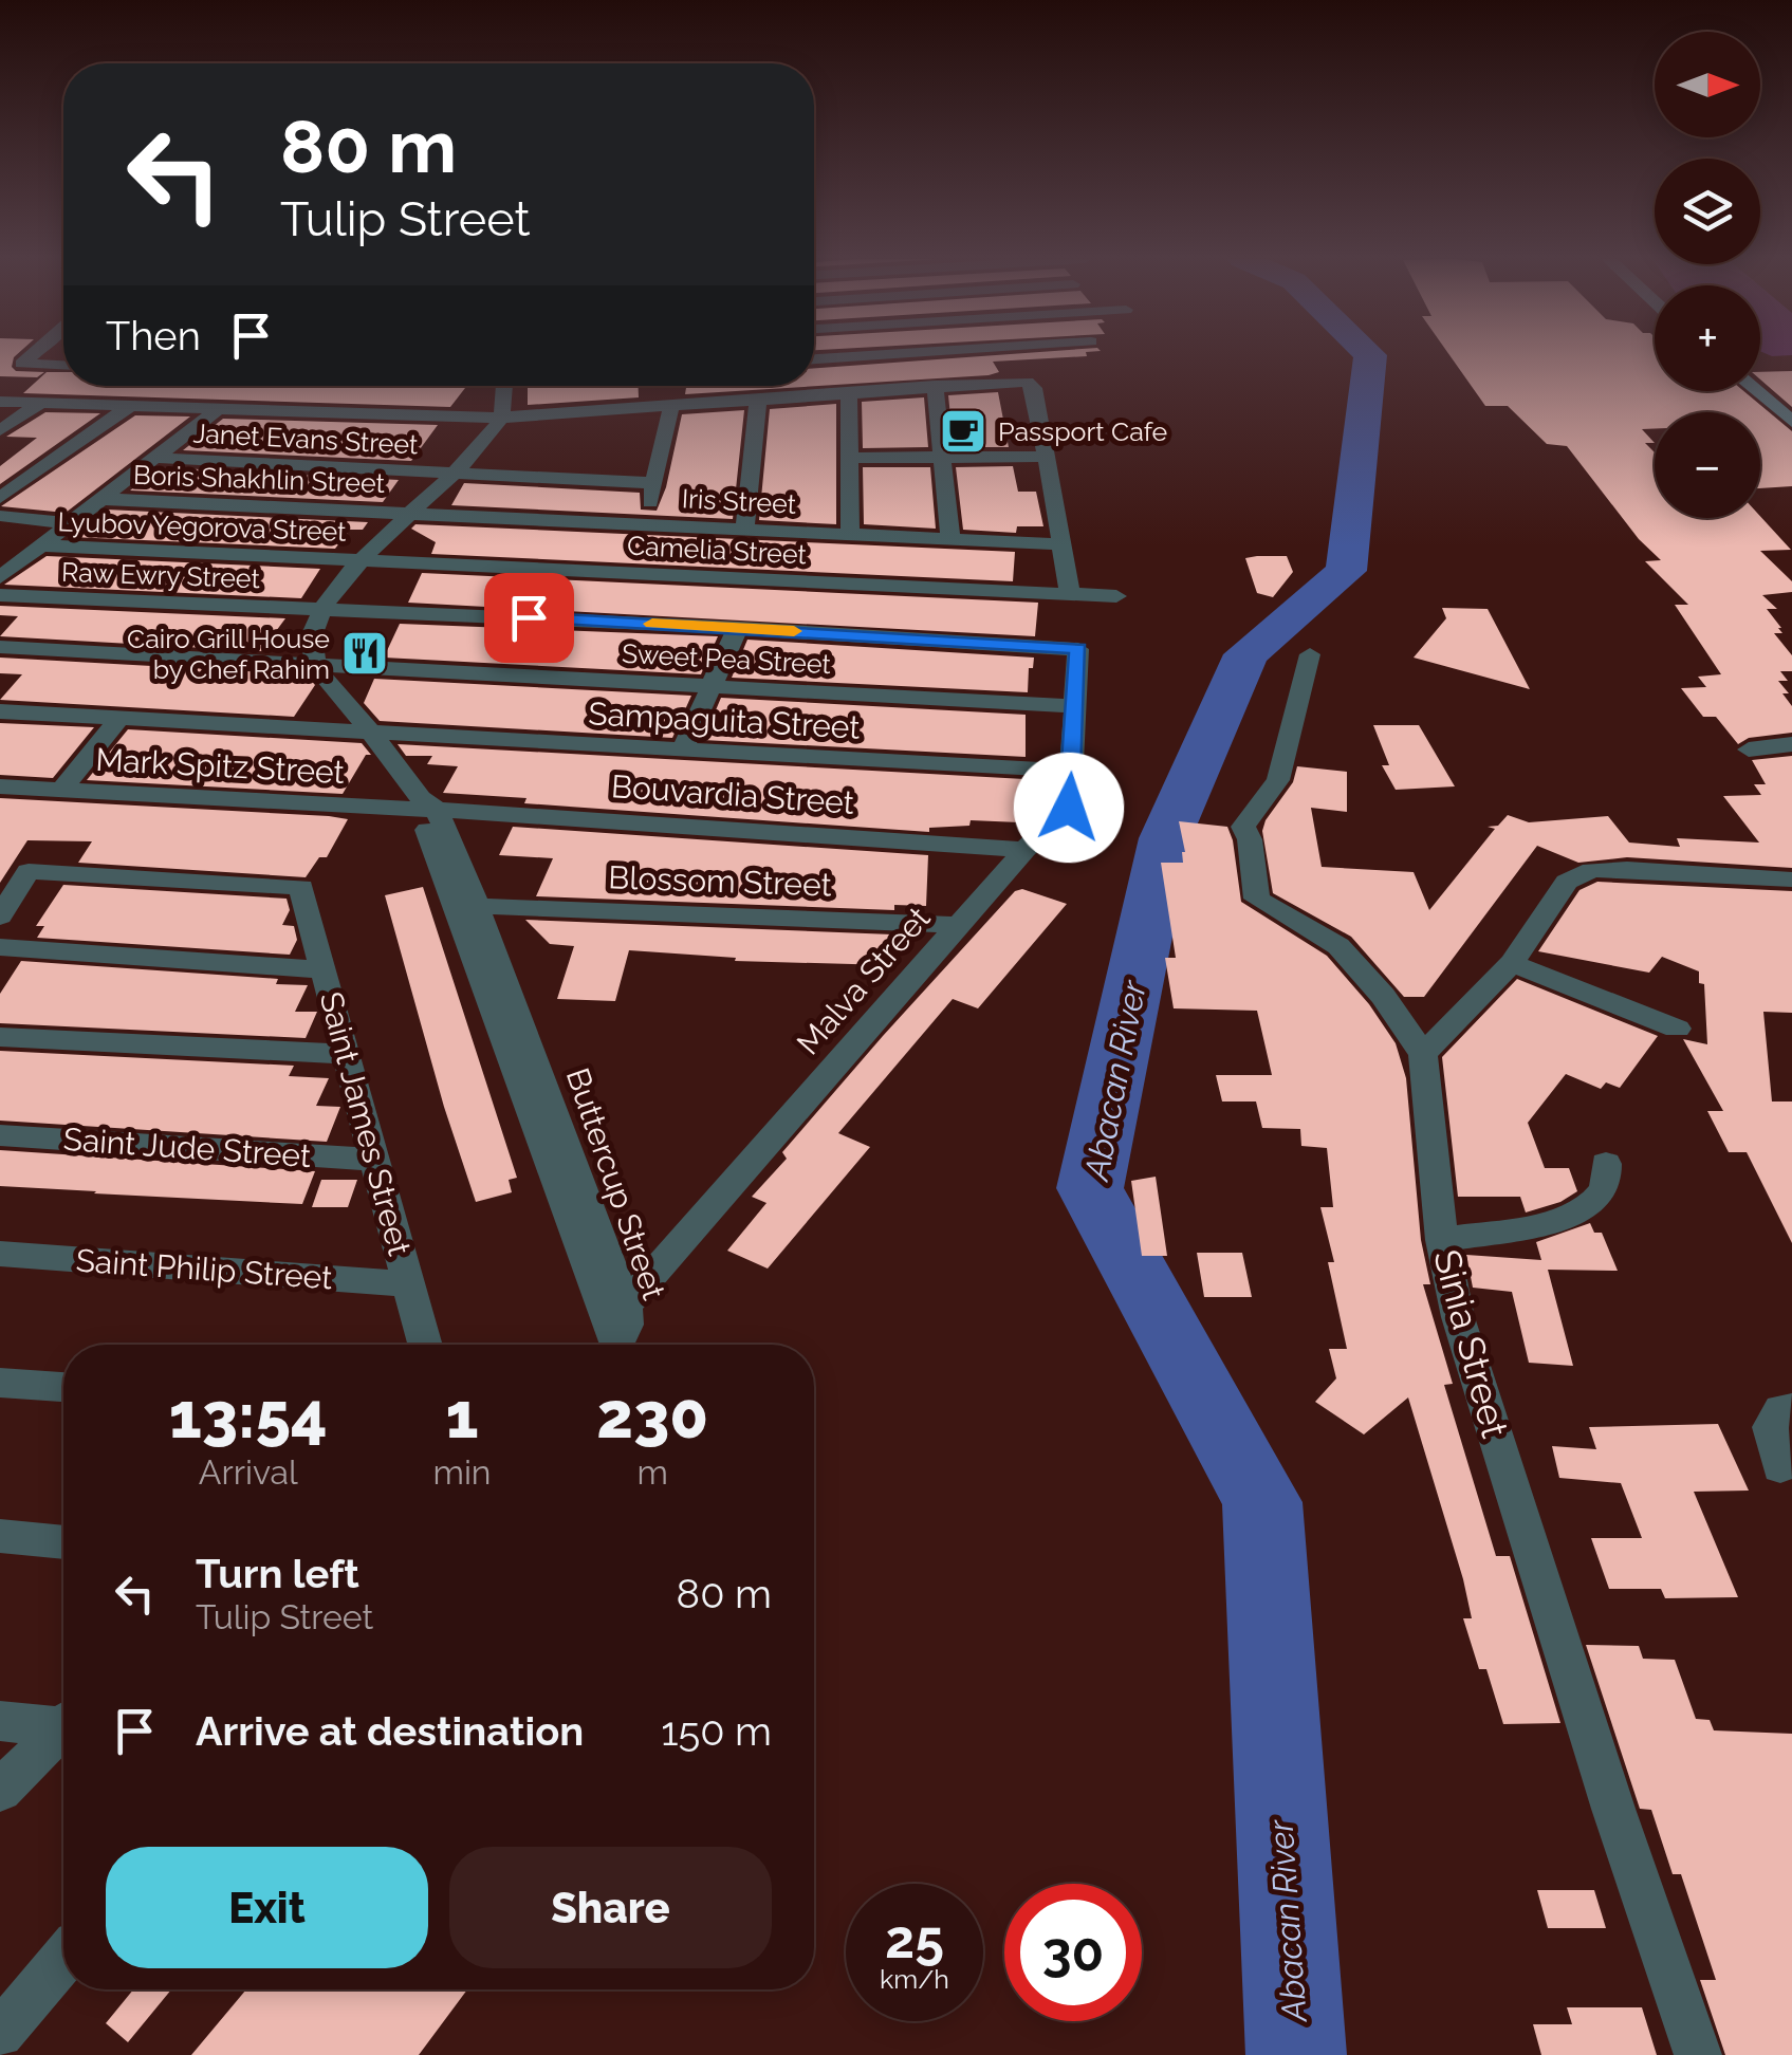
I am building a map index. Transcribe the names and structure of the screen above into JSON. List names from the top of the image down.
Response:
{
  "streets": {
    "street": [
      "Janet Evans Street",
      "Boris Shakhlin Street",
      "Iris Street",
      "Lyubov Yegorova Street",
      "Camelia Street",
      "Raw Ewry Street",
      "Sweet Pea Street",
      "Sampaguita Street",
      "Mark Spitz Street",
      "Bouvardia Street",
      "Blossom Street",
      "Malva Street",
      "Saint James Street",
      "Saint Jude Street",
      "Buttercup Street",
      "Saint Philip Street",
      "Sinia Street"
    ]
  },
  "crossings": [
    ["Boris Shakhlin Street", "Iris Street"],
    ["Iris Street", "Camelia Street"],
    ["Lyubov Yegorova Street", "Camelia Street"],
    ["Raw Ewry Street", "Malva Street"],
    ["Sweet Pea Street", "Malva Street"],
    ["Sweet Pea Street", "Buttercup Street"],
    ["Sampaguita Street", "Malva Street"],
    ["Sampaguita Street", "Buttercup Street"],
    ["Mark Spitz Street", "Bouvardia Street"],
    ["Mark Spitz Street", "Buttercup Street"],
    ["Bouvardia Street", "Malva Street"],
    ["Bouvardia Street", "Buttercup Street"],
    ["Blossom Street", "Malva Street"],
    ["Blossom Street", "Buttercup Street"],
    ["Malva Street", "Buttercup Street"],
    ["Saint James Street", "Saint Jude Street"],
    ["Saint James Street", "Saint Philip Street"]
  ],
  "water": ["Abacan River"],
  "places": {
    "cafe": ["Passport Cafe"],
    "restaurant": ["Cairo Grill House by Chef Rahim"]
  },
  "north": "right",
  "page": {
    "map_buttons": ["+", "−"],
    "turn": ["80 m", "Tulip Street"],
    "then": "Then",
    "eta": [
      "13:54",
      "Arrival",
      "1",
      "min",
      "230",
      "m"
    ],
    "list": [
      {
        "name": "Turn left",
        "note": "Tulip Street",
        "value": "80 m"
      },
      {
        "name": "Arrive at destination",
        "value": "150 m"
      }
    ],
    "buttons": ["Exit", "Share"],
    "speed": "25 km/h",
    "limit": "30"
  }
}
